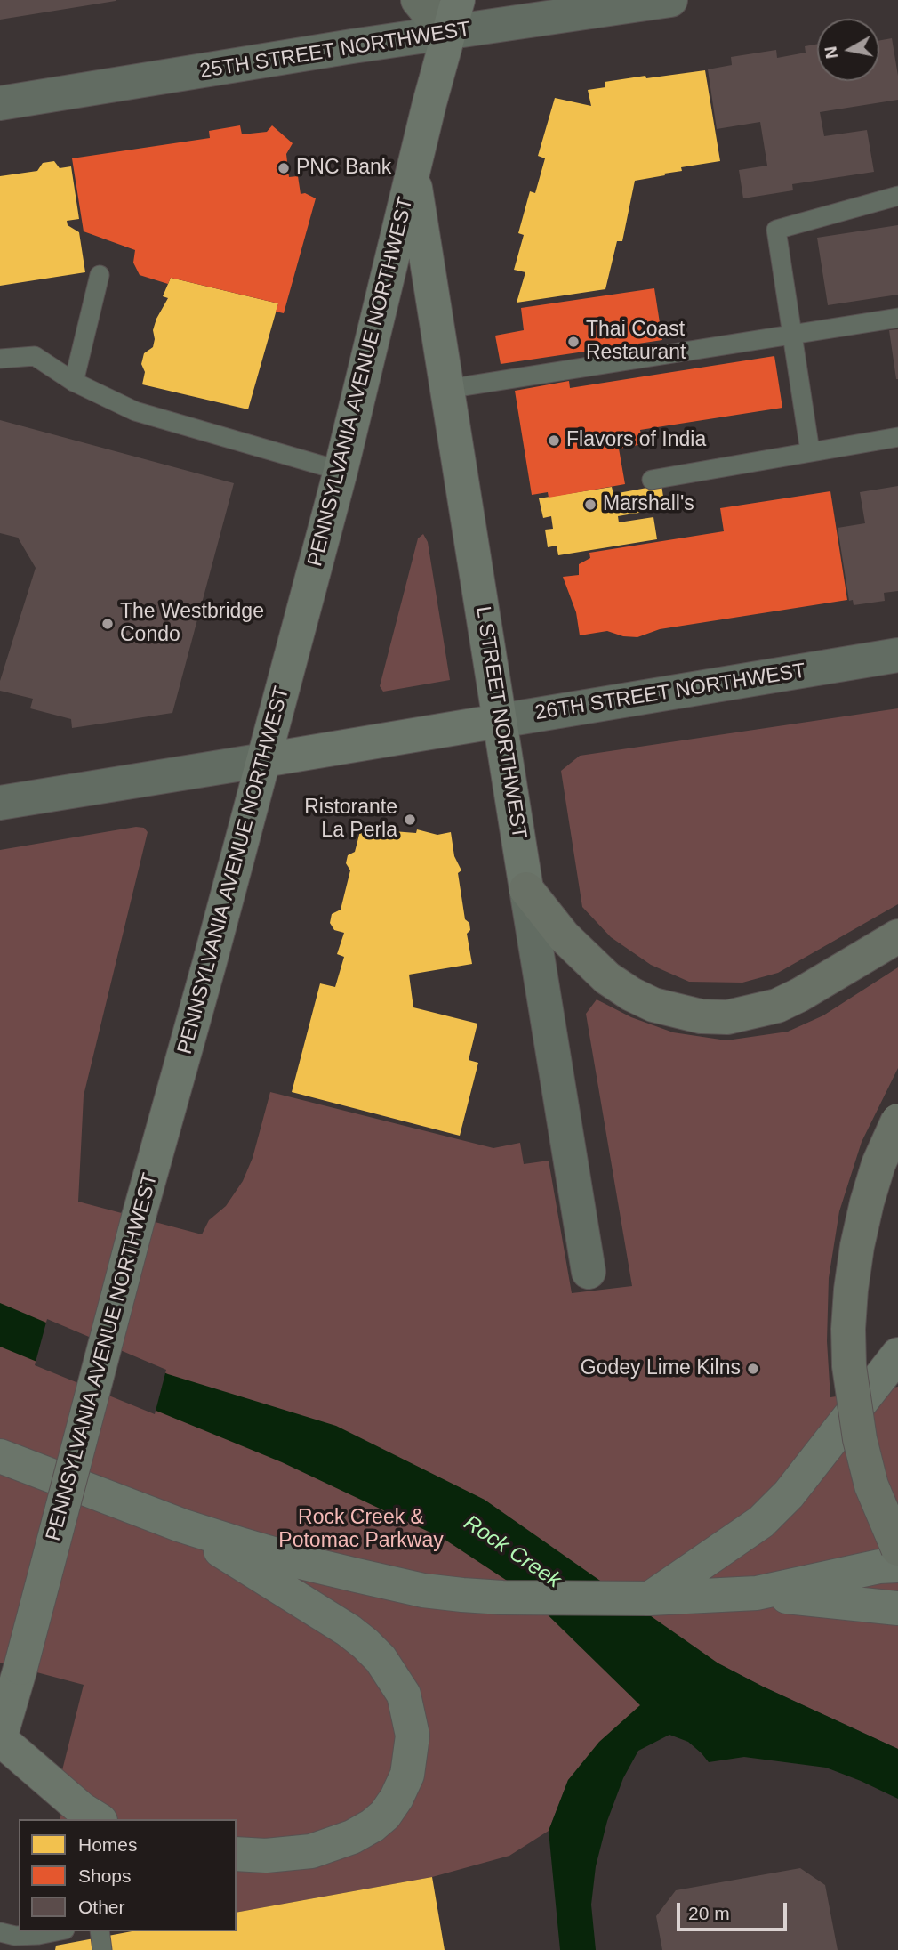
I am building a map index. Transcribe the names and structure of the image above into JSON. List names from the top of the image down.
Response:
{
  "streets": {
    "main road": ["PENNSYLVANIA AVENUE NORTHWEST", "26TH STREET NORTHWEST", "L STREET NORTHWEST"],
    "street": ["25TH STREET NORTHWEST"]
  },
  "crossings": [
    ["25TH STREET NORTHWEST", "PENNSYLVANIA AVENUE NORTHWEST"],
    ["PENNSYLVANIA AVENUE NORTHWEST", "26TH STREET NORTHWEST"],
    ["PENNSYLVANIA AVENUE NORTHWEST", "L STREET NORTHWEST"],
    ["26TH STREET NORTHWEST", "L STREET NORTHWEST"]
  ],
  "water": ["Rock Creek"],
  "parks": ["Rock Creek & Potomac Parkway"],
  "places": [
    "PNC Bank",
    "Thai Coast Restaurant",
    "Flavors of India",
    "Marshall's",
    "The Westbridge Condo",
    "Ristorante La Perla",
    "Godey Lime Kilns"
  ],
  "legend": ["Homes", "Shops", "Other"],
  "scale_bar": "20 m",
  "north": "left"
}
